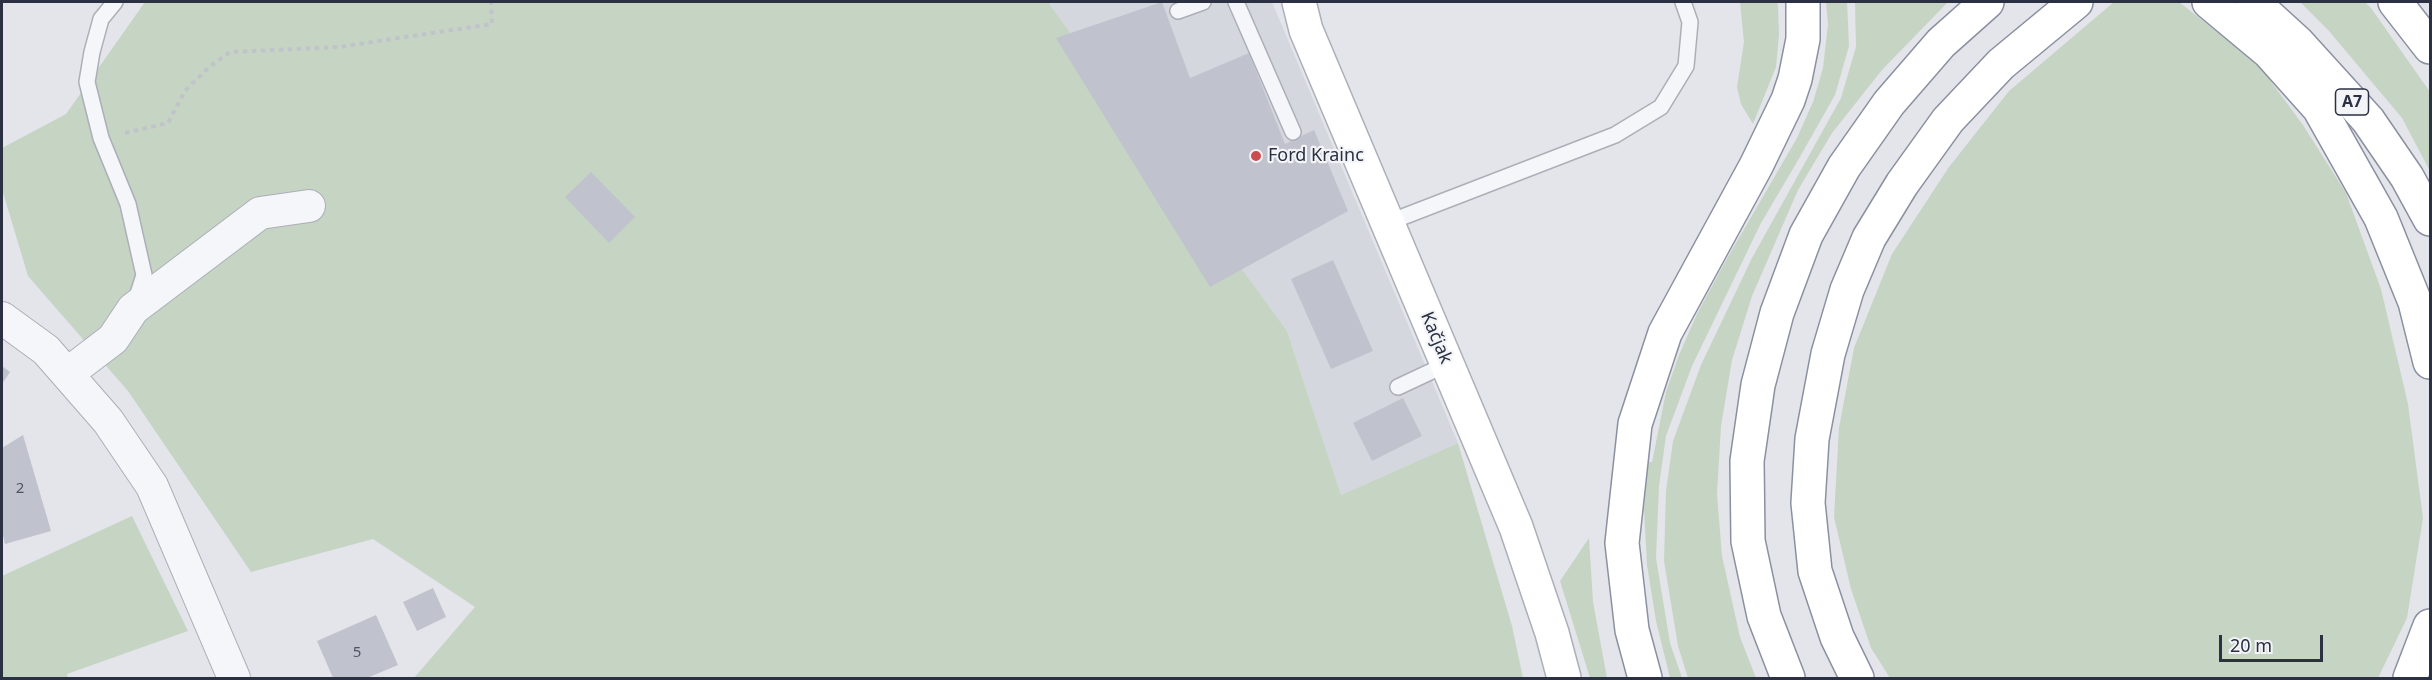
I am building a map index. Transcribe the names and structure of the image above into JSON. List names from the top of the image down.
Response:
{
  "streets": {
    "main road": ["A7", "Kačjak"]
  },
  "places": ["Ford Krainc"],
  "house_numbers": ["2", "5"],
  "scale_bar": "20 m"
}
